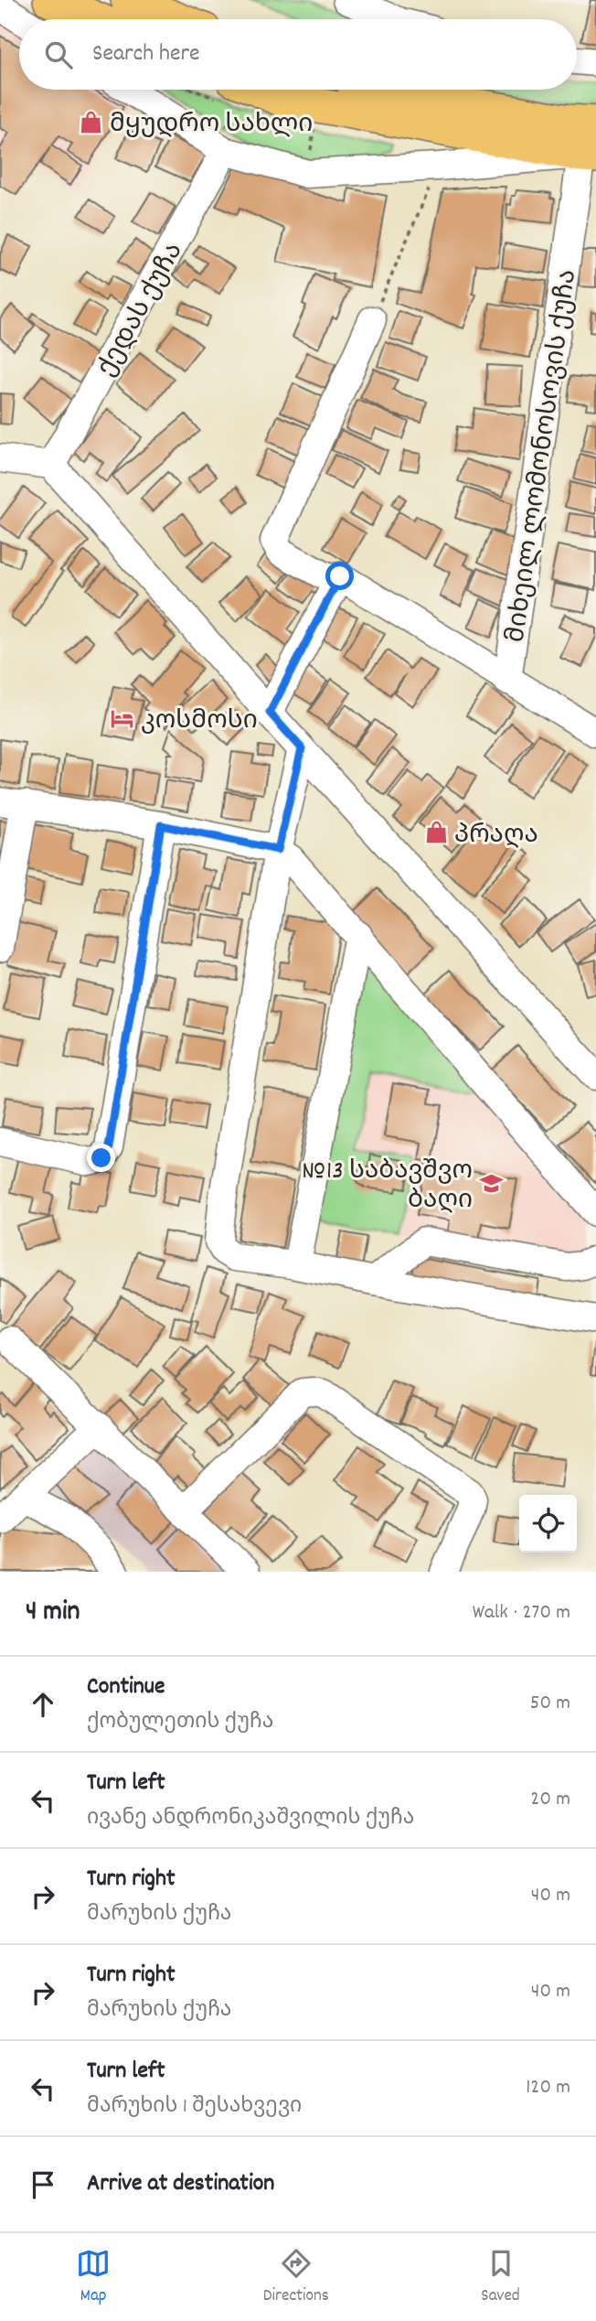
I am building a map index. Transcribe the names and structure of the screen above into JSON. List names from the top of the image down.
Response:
{
  "streets": {
    "street": ["ქედას ქუჩა", "მიხეილ ლომონოსოვის ქუჩა"]
  },
  "places": {
    "shop": ["მყუდრო სახლი", "პრაღა"],
    "hotel": ["კოსმოსი"],
    "school or university": ["№13 საბავშვო ბაღი"]
  },
  "page": {
    "search": "Search here",
    "heading": ["4 min", "Walk · 270 m"],
    "list": [
      ["Continue", "ქობულეთის ქუჩა", "50 m"],
      ["Turn left", "ივანე ანდრონიკაშვილის ქუჩა", "20 m"],
      ["Turn right", "მარუხის ქუჩა", "40 m"],
      ["Turn right", "მარუხის ქუჩა", "40 m"],
      ["Turn left", "მარუხის 1 შესახვევი", "120 m"],
      "Arrive at destination"
    ],
    "nav": ["Map", "Directions", "Saved"]
  }
}
